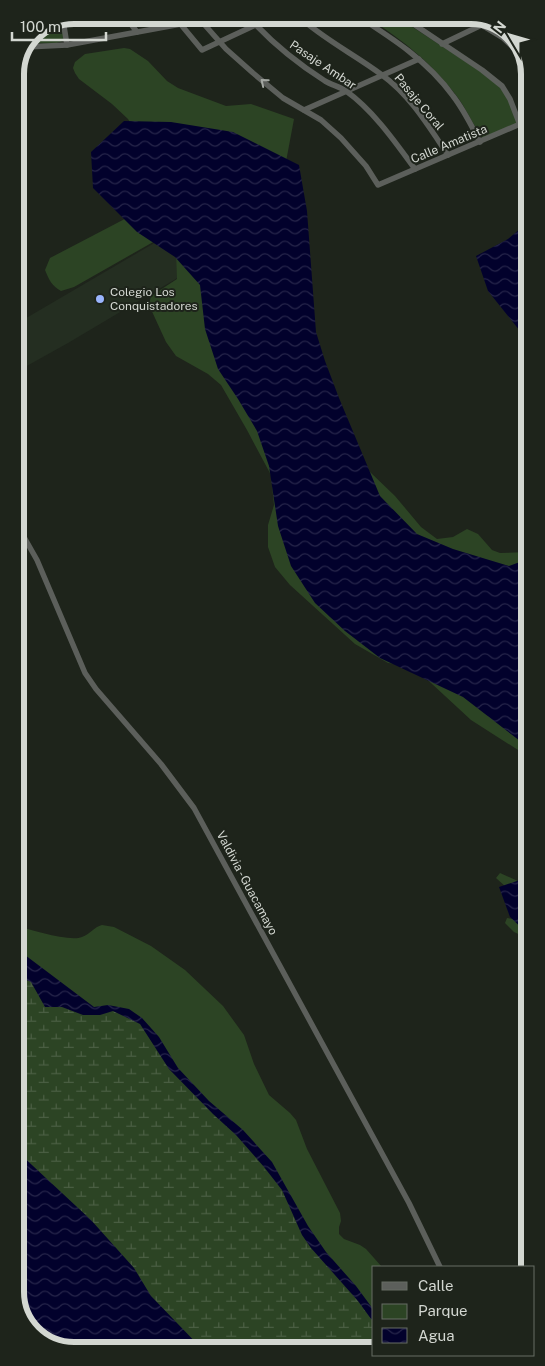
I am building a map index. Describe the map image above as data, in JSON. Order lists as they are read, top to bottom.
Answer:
{
  "streets": {
    "street": [
      "Pasaje Ambar",
      "Pasaje Coral",
      "Calle Amatista",
      "Valdivia - Guacamayo"
    ]
  },
  "crossings": [
    ["Pasaje Ambar", "Calle Amatista"],
    ["Pasaje Coral", "Calle Amatista"]
  ],
  "places": ["Colegio Los Conquistadores"],
  "legend": ["Calle", "Parque", "Agua"],
  "scale_bar": "100 m",
  "north": "top left"
}
